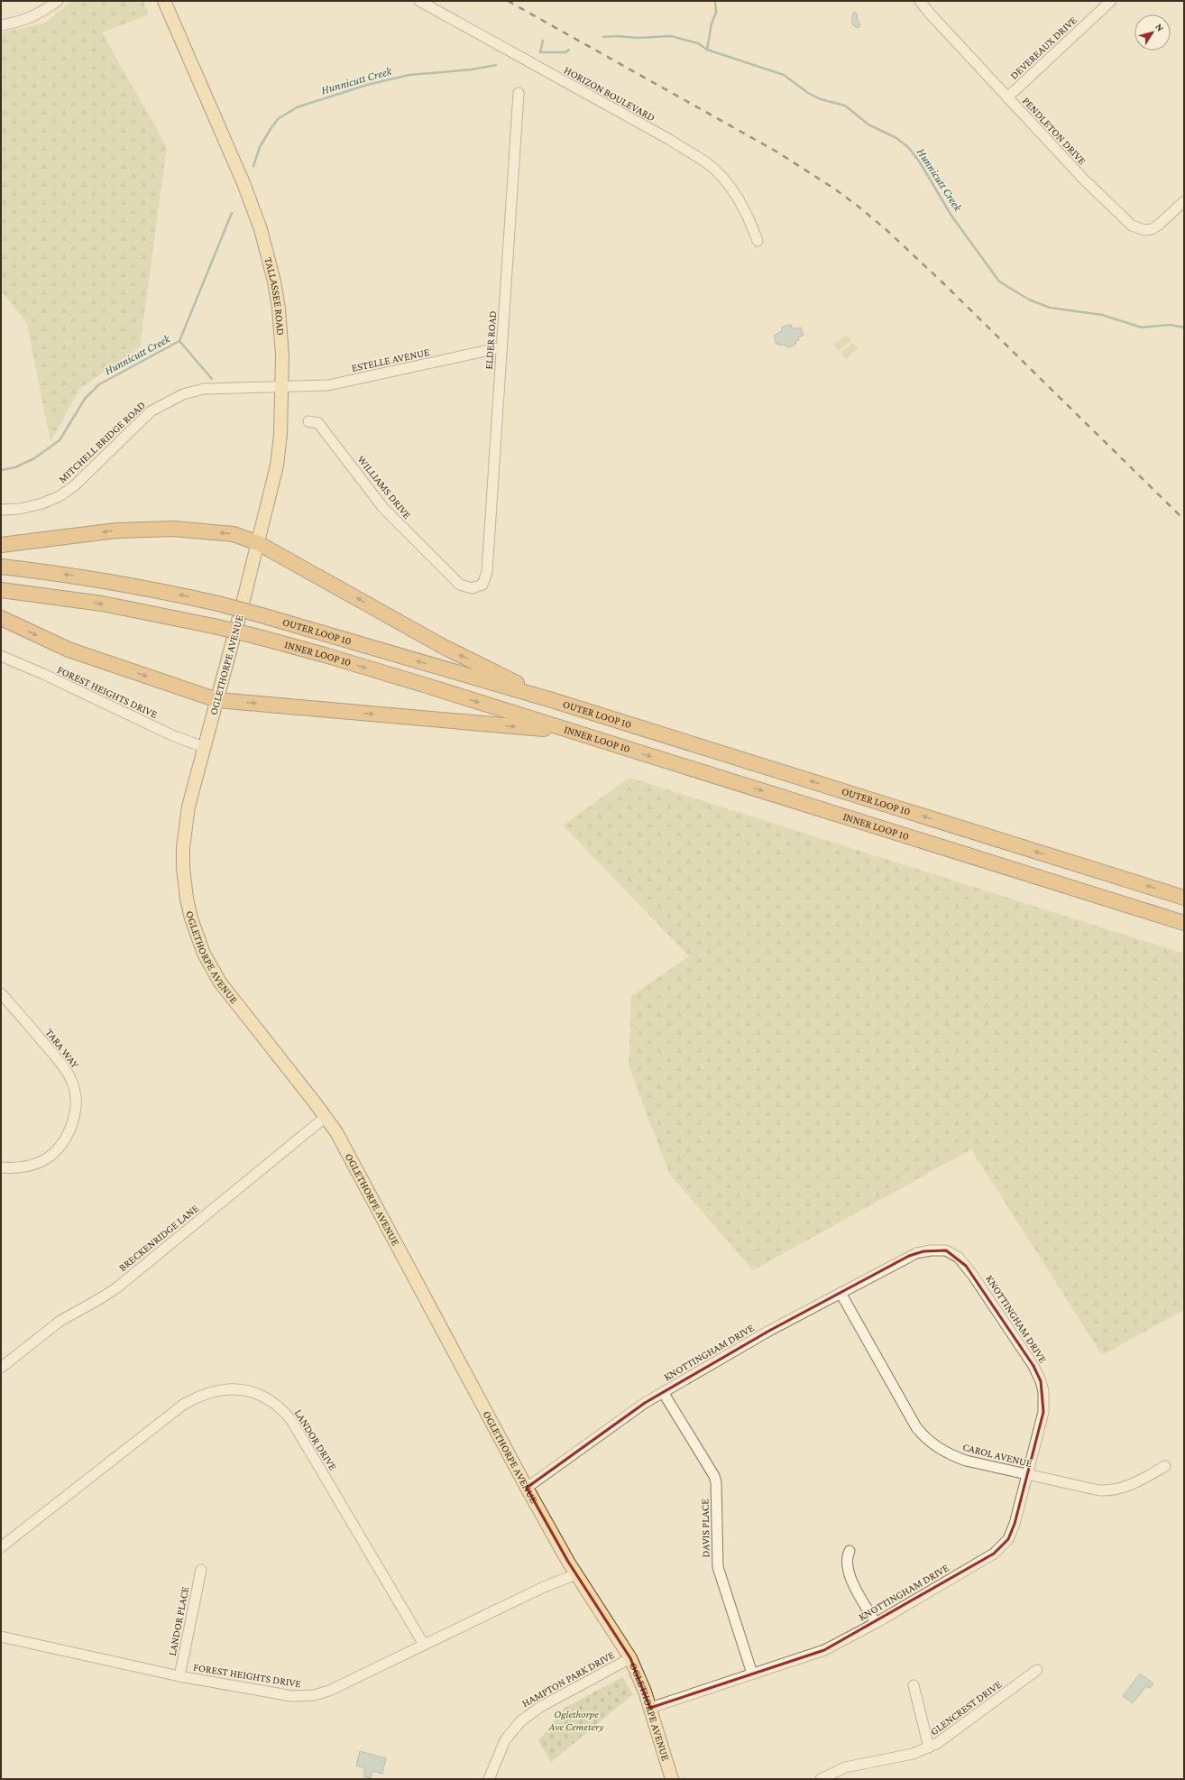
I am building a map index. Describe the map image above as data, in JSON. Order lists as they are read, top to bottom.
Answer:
{
  "streets": {
    "highway": ["OUTER LOOP 10", "INNER LOOP 10"],
    "main road": ["TALLASSEE ROAD", "OGLETHORPE AVENUE"],
    "street": [
      "DEVEREAUX DRIVE",
      "HORIZON BOULEVARD",
      "PENDLETON DRIVE",
      "ELDER ROAD",
      "ESTELLE AVENUE",
      "MITCHELL BRIDGE ROAD",
      "WILLIAMS DRIVE",
      "FOREST HEIGHTS DRIVE",
      "TARA WAY",
      "BRECKENRIDGE LANE",
      "KNOTTINGHAM DRIVE",
      "LANDOR DRIVE",
      "CAROL AVENUE",
      "DAVIS PLACE",
      "LANDOR PLACE",
      "HAMPTON PARK DRIVE",
      "GLENCREST DRIVE"
    ]
  },
  "crossings": [
    ["DEVEREAUX DRIVE", "PENDLETON DRIVE"],
    ["TALLASSEE ROAD", "ESTELLE AVENUE"],
    ["TALLASSEE ROAD", "MITCHELL BRIDGE ROAD"],
    ["TALLASSEE ROAD", "OGLETHORPE AVENUE"],
    ["ELDER ROAD", "ESTELLE AVENUE"],
    ["ELDER ROAD", "WILLIAMS DRIVE"],
    ["ESTELLE AVENUE", "MITCHELL BRIDGE ROAD"],
    ["OGLETHORPE AVENUE", "FOREST HEIGHTS DRIVE"],
    ["OGLETHORPE AVENUE", "BRECKENRIDGE LANE"],
    ["OGLETHORPE AVENUE", "KNOTTINGHAM DRIVE"],
    ["OGLETHORPE AVENUE", "HAMPTON PARK DRIVE"],
    ["FOREST HEIGHTS DRIVE", "LANDOR DRIVE"],
    ["FOREST HEIGHTS DRIVE", "LANDOR PLACE"],
    ["KNOTTINGHAM DRIVE", "CAROL AVENUE"],
    ["KNOTTINGHAM DRIVE", "DAVIS PLACE"]
  ],
  "water": ["Hunnicutt Creek"],
  "parks": ["Oglethorpe Ave Cemetery"],
  "north": "top right"
}
